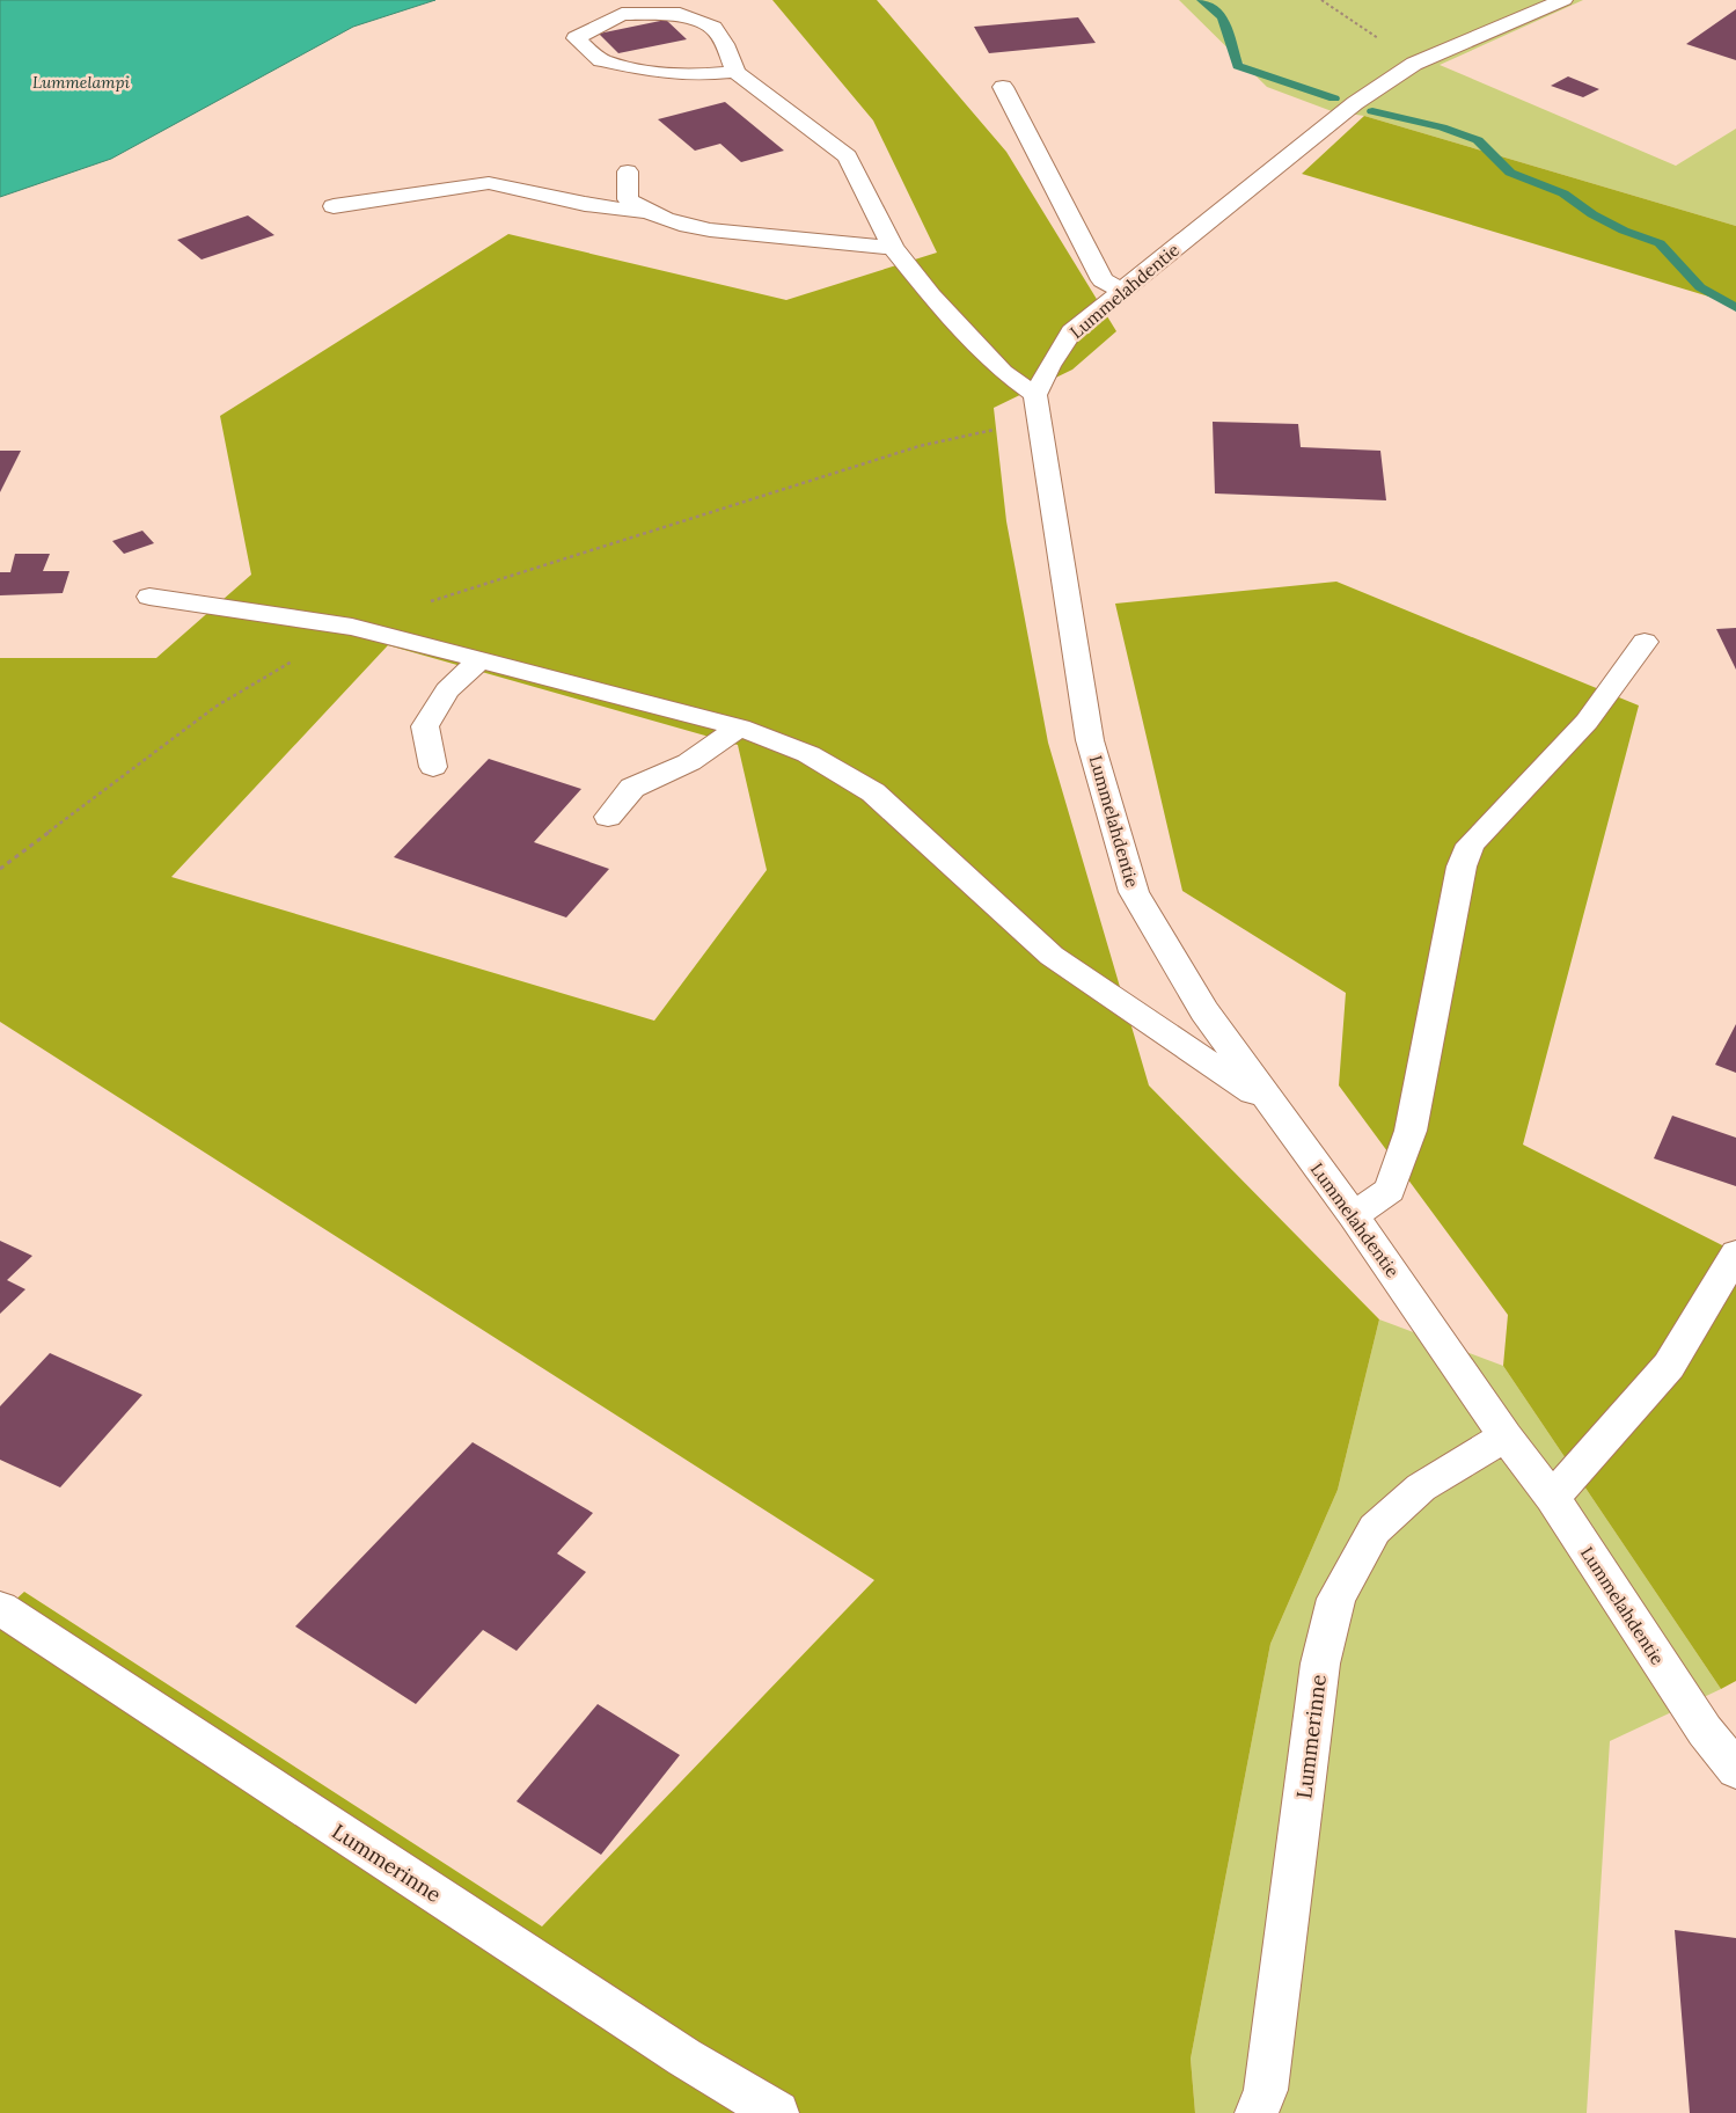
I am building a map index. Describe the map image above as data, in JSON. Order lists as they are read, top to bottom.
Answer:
{
  "streets": {
    "street": ["Lummelahdentie", "Lummerinne"]
  },
  "crossings": [
    ["Lummelahdentie", "Lummerinne"]
  ],
  "water": ["Lummelampi"]
}
